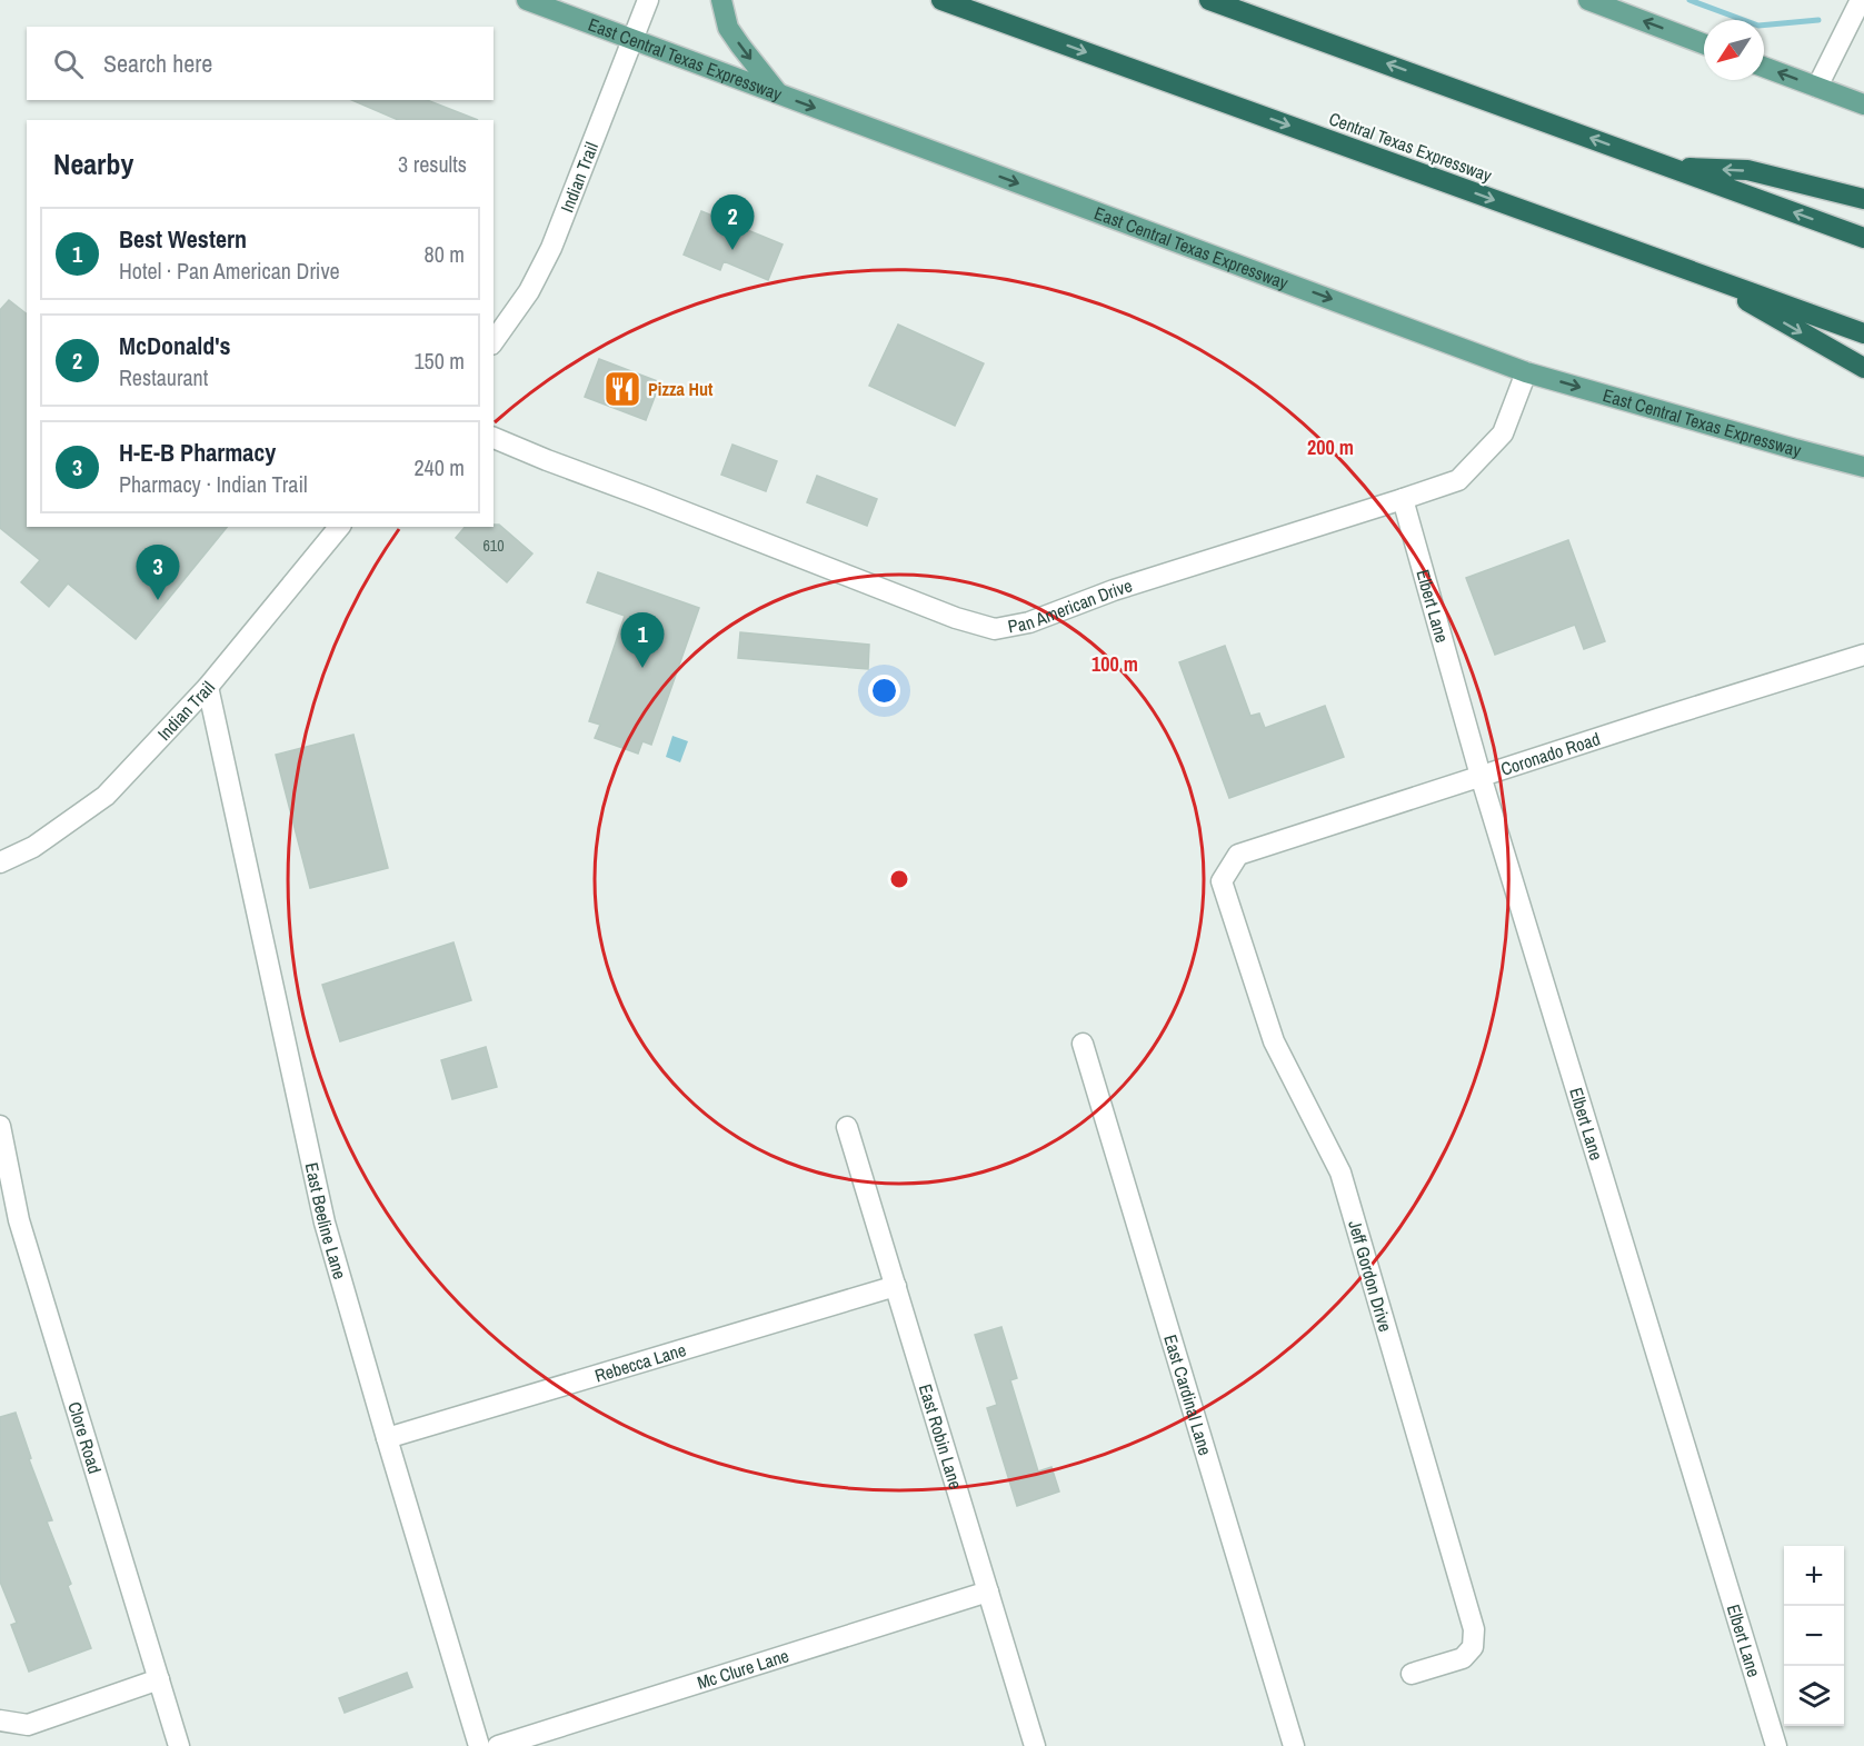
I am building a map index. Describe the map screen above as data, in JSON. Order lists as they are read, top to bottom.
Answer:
{
  "streets": {
    "highway": ["Central Texas Expressway"],
    "main road": ["East Central Texas Expressway"],
    "street": [
      "Indian Trail",
      "Pan American Drive",
      "Elbert Lane",
      "Coronado Road",
      "East Beeline Lane",
      "Jeff Gordon Drive",
      "Rebecca Lane",
      "East Cardinal Lane",
      "East Robin Lane",
      "Clore Road",
      "Mc Clure Lane"
    ]
  },
  "crossings": [
    ["East Central Texas Expressway", "Indian Trail"],
    ["East Central Texas Expressway", "Pan American Drive"],
    ["Indian Trail", "East Beeline Lane"],
    ["Pan American Drive", "Elbert Lane"],
    ["Elbert Lane", "Coronado Road"],
    ["Coronado Road", "Jeff Gordon Drive"],
    ["East Beeline Lane", "Rebecca Lane"],
    ["Rebecca Lane", "East Robin Lane"],
    ["East Robin Lane", "Mc Clure Lane"]
  ],
  "one_way": ["East Central Texas Expressway"],
  "places": {
    "restaurant": ["Pizza Hut"]
  },
  "house_numbers": ["610"],
  "north": "bottom left",
  "page": {
    "search": "Search here",
    "heading": ["Nearby", "3 results"],
    "pins": ["2", "3", "1"],
    "list": [
      {
        "mark": "1",
        "name": "Best Western",
        "note": "Hotel · Pan American Drive",
        "value": "80 m"
      },
      {
        "mark": "2",
        "name": "McDonald's",
        "note": "Restaurant",
        "value": "150 m"
      },
      {
        "mark": "3",
        "name": "H-E-B Pharmacy",
        "note": "Pharmacy · Indian Trail",
        "value": "240 m"
      }
    ],
    "map_buttons": ["+", "−"]
  },
  "rings": ["200 m", "100 m"]
}
